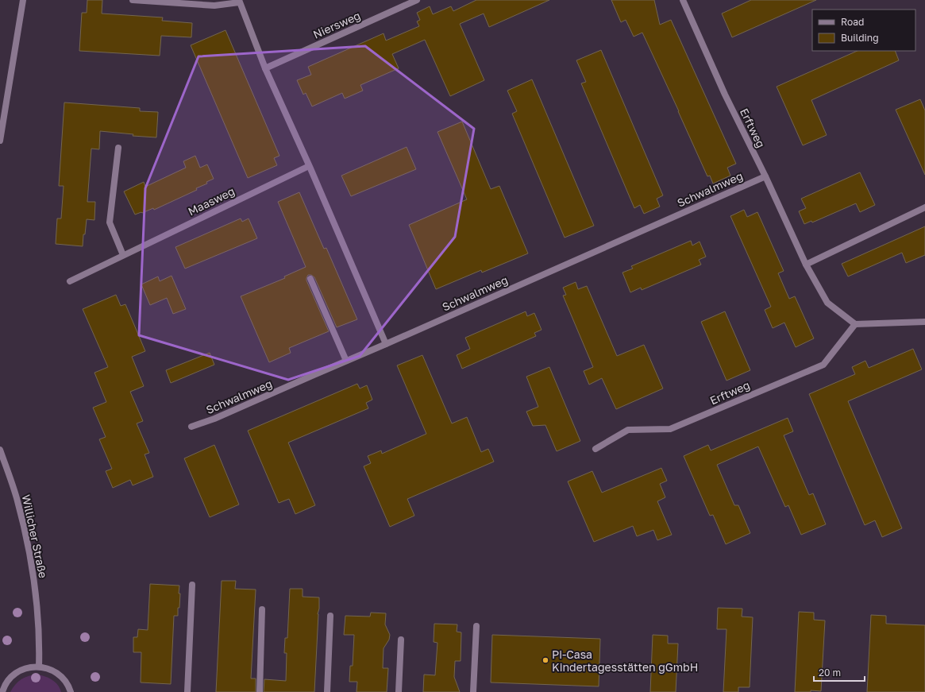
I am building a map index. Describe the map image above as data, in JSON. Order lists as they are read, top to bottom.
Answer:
{
  "streets": {
    "street": [
      "Niersweg",
      "Erftweg",
      "Schwalmweg",
      "Maasweg",
      "Willicher Straße"
    ]
  },
  "crossings": [
    ["Erftweg", "Schwalmweg"]
  ],
  "places": ["Pi-Casa Kindertagesstätten gGmbH"],
  "legend": ["Road", "Building"],
  "scale_bar": "20 m"
}
